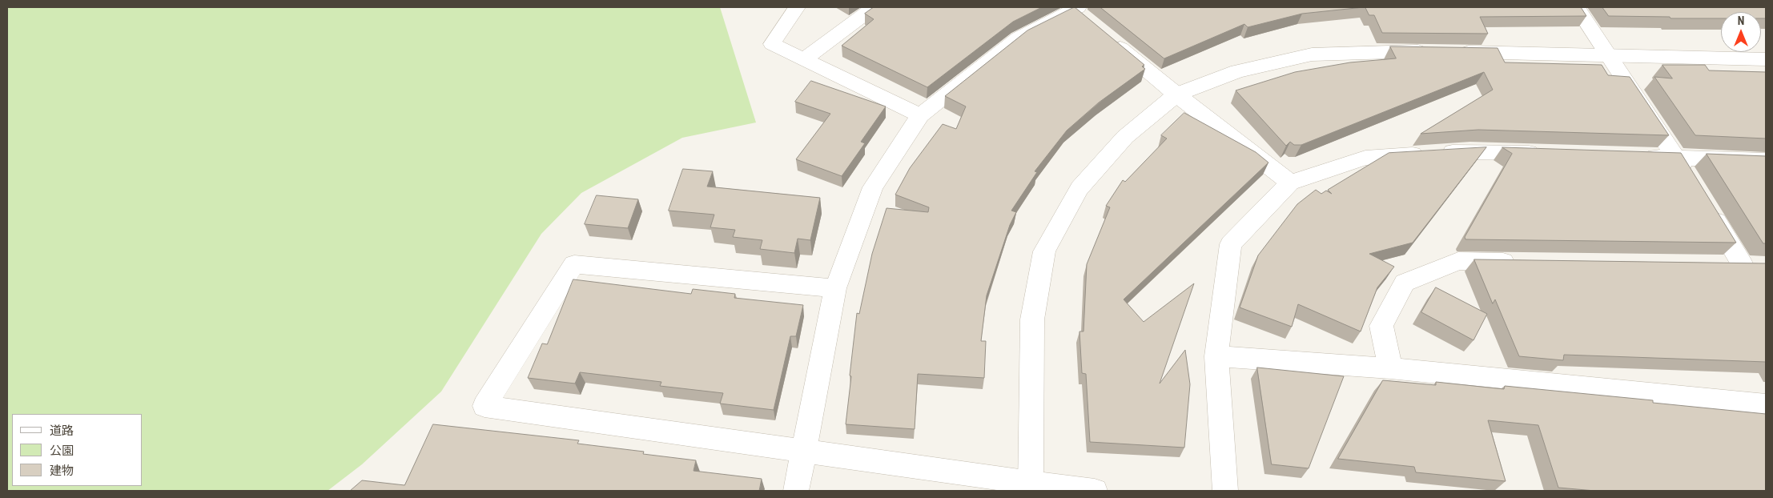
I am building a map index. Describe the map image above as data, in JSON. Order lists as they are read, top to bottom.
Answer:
{
  "legend": ["道路", "公園", "建物"],
  "north": "top"
}
